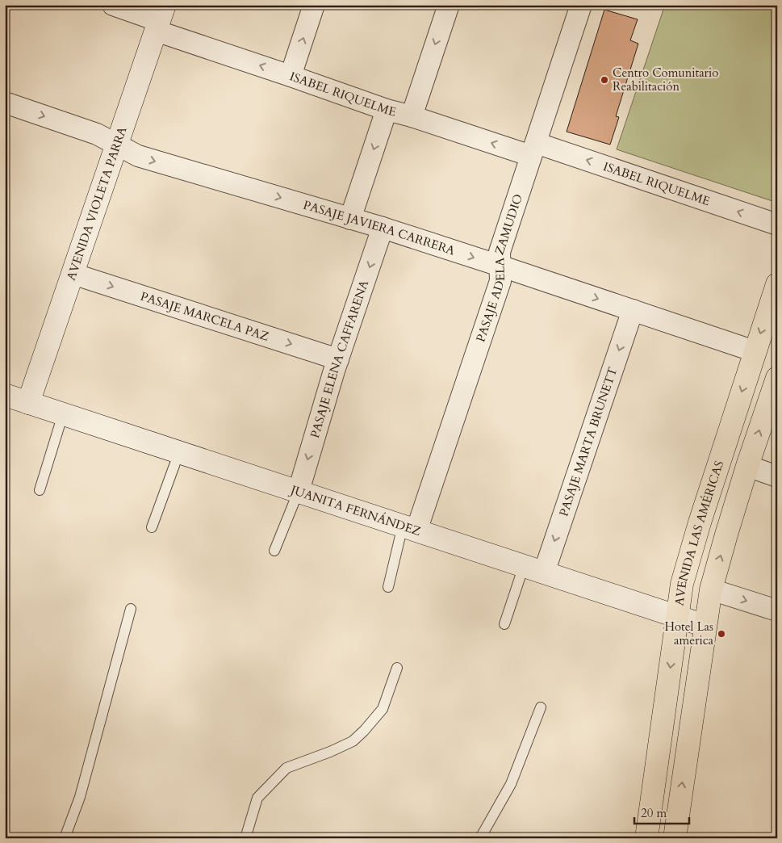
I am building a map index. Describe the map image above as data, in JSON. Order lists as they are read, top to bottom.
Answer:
{
  "streets": {
    "main road": ["AVENIDA LAS AMÉRICAS"],
    "street": [
      "ISABEL RIQUELME",
      "AVENIDA VIOLETA PARRA",
      "PASAJE JAVIERA CARRERA",
      "PASAJE ADELA ZAMUDIO",
      "PASAJE MARCELA PAZ",
      "PASAJE ELENA CAFFARENA",
      "PASAJE MARTA BRUNETT",
      "JUANITA FERNÁNDEZ"
    ]
  },
  "crossings": [
    ["ISABEL RIQUELME", "AVENIDA VIOLETA PARRA"],
    ["ISABEL RIQUELME", "PASAJE ADELA ZAMUDIO"],
    ["AVENIDA VIOLETA PARRA", "PASAJE JAVIERA CARRERA"],
    ["AVENIDA VIOLETA PARRA", "PASAJE MARCELA PAZ"],
    ["AVENIDA VIOLETA PARRA", "JUANITA FERNÁNDEZ"],
    ["PASAJE JAVIERA CARRERA", "PASAJE ADELA ZAMUDIO"],
    ["PASAJE JAVIERA CARRERA", "PASAJE ELENA CAFFARENA"],
    ["PASAJE JAVIERA CARRERA", "PASAJE MARTA BRUNETT"],
    ["PASAJE JAVIERA CARRERA", "AVENIDA LAS AMÉRICAS"],
    ["PASAJE ADELA ZAMUDIO", "JUANITA FERNÁNDEZ"],
    ["PASAJE MARCELA PAZ", "PASAJE ELENA CAFFARENA"],
    ["PASAJE ELENA CAFFARENA", "JUANITA FERNÁNDEZ"],
    ["PASAJE MARTA BRUNETT", "JUANITA FERNÁNDEZ"],
    ["JUANITA FERNÁNDEZ", "AVENIDA LAS AMÉRICAS"]
  ],
  "one_way": [
    "ISABEL RIQUELME",
    "PASAJE JAVIERA CARRERA",
    "PASAJE MARCELA PAZ",
    "PASAJE ELENA CAFFARENA",
    "PASAJE MARTA BRUNETT"
  ],
  "places": ["Centro Comunitario Reabilitación", "Hotel Las america"],
  "scale_bar": "20 m"
}
